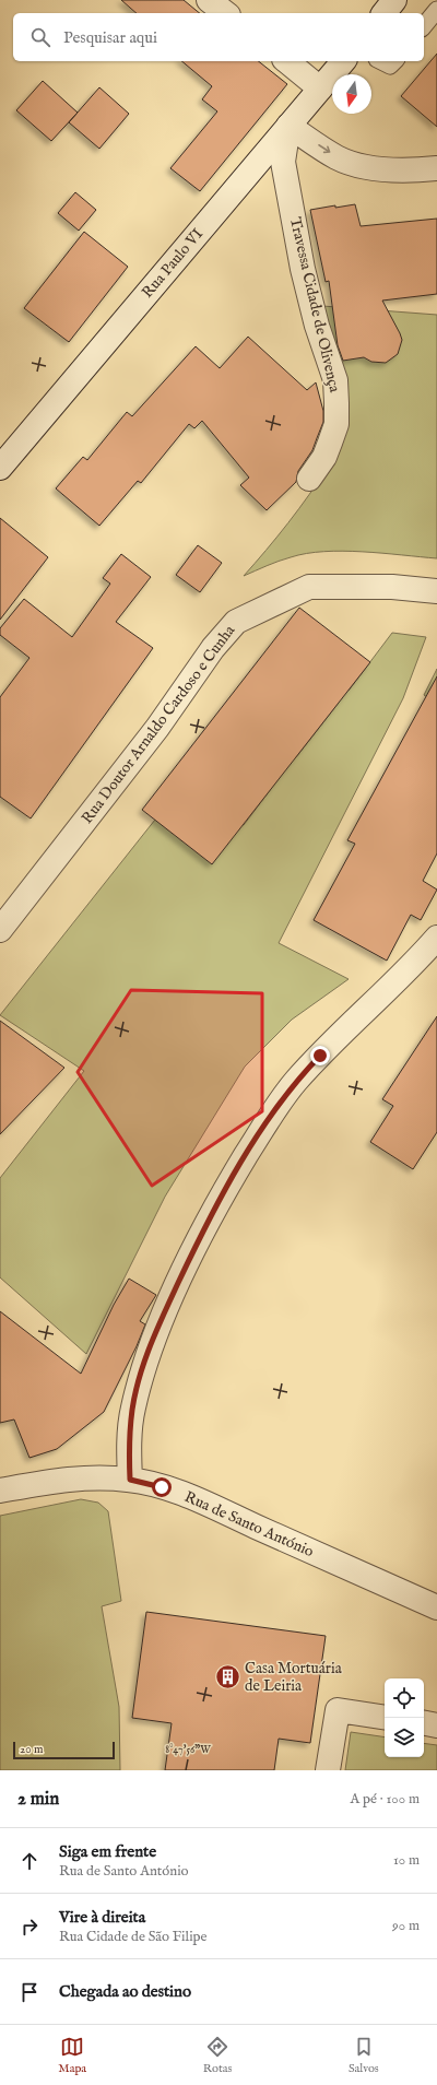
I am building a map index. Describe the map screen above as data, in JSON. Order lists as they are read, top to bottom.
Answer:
{
  "streets": {
    "street": [
      "Rua Paulo VI",
      "Travessa Cidade de Olivença",
      "Rua Doutor Arnaldo Cardoso e Cunha",
      "Rua de Santo António"
    ]
  },
  "crossings": [
    ["Rua Paulo VI", "Travessa Cidade de Olivença"]
  ],
  "places": {
    "building": ["Casa Mortuária de Leiria"]
  },
  "scale_bar": "20 m",
  "north": "bottom",
  "page": {
    "search": "Pesquisar aqui",
    "scale": "20 m",
    "heading": ["2 min", "A pé · 100 m"],
    "list": [
      ["Siga em frente", "Rua de Santo António", "10 m"],
      ["Vire à direita", "Rua Cidade de São Filipe", "90 m"],
      "Chegada ao destino"
    ],
    "nav": ["Mapa", "Rotas", "Salvos"]
  },
  "coordinates": ["8°47'56\"W"]
}
